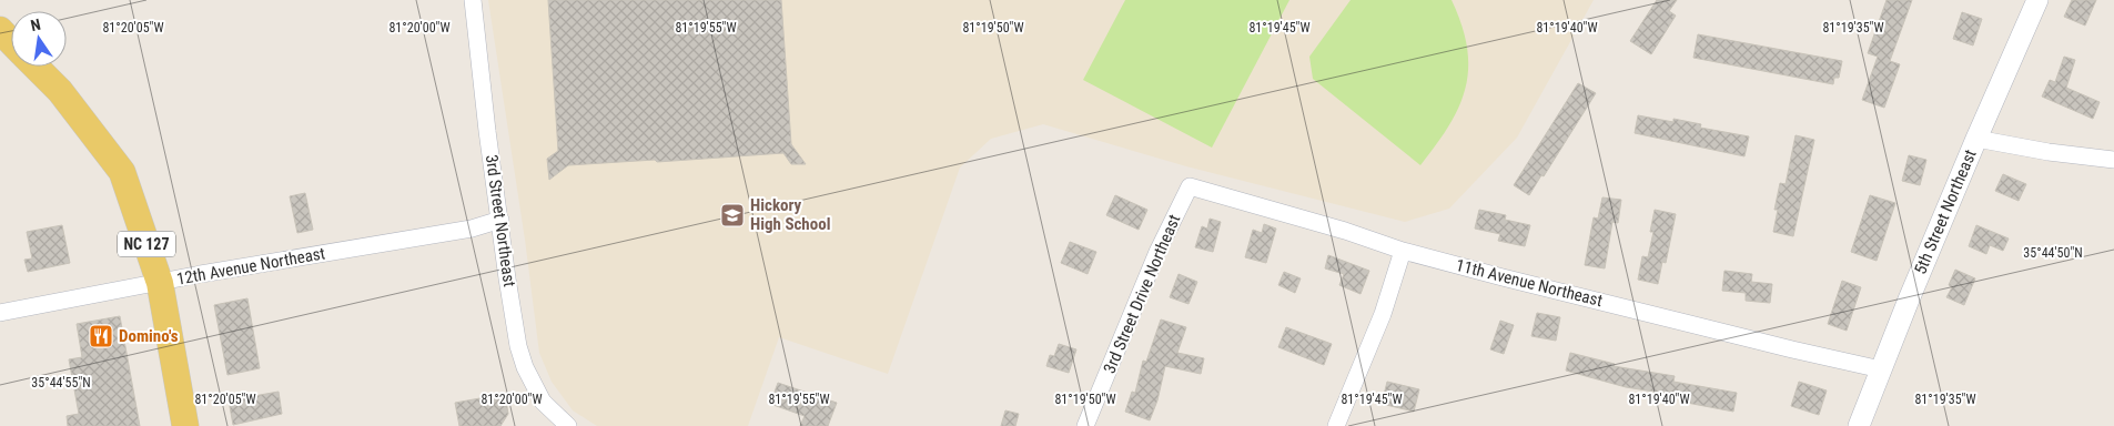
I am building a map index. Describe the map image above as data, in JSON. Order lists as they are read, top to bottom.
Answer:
{
  "streets": {
    "main road": ["NC 127"],
    "street": [
      "5th Street Northeast",
      "3rd Street Northeast",
      "12th Avenue Northeast",
      "11th Avenue Northeast",
      "3rd Street Drive Northeast"
    ]
  },
  "crossings": [
    ["5th Street Northeast", "11th Avenue Northeast"],
    ["3rd Street Northeast", "12th Avenue Northeast"],
    ["NC 127", "12th Avenue Northeast"],
    ["11th Avenue Northeast", "3rd Street Drive Northeast"]
  ],
  "places": {
    "school or university": ["Hickory High School"],
    "restaurant": ["Domino's"]
  },
  "north": "top",
  "coordinates": [
    "81°20'05\"W",
    "81°20'00\"W",
    "81°19'55\"W",
    "81°19'50\"W",
    "81°19'45\"W",
    "81°19'40\"W",
    "81°19'35\"W",
    "35°44'50\"N",
    "35°44'55\"N"
  ]
}
